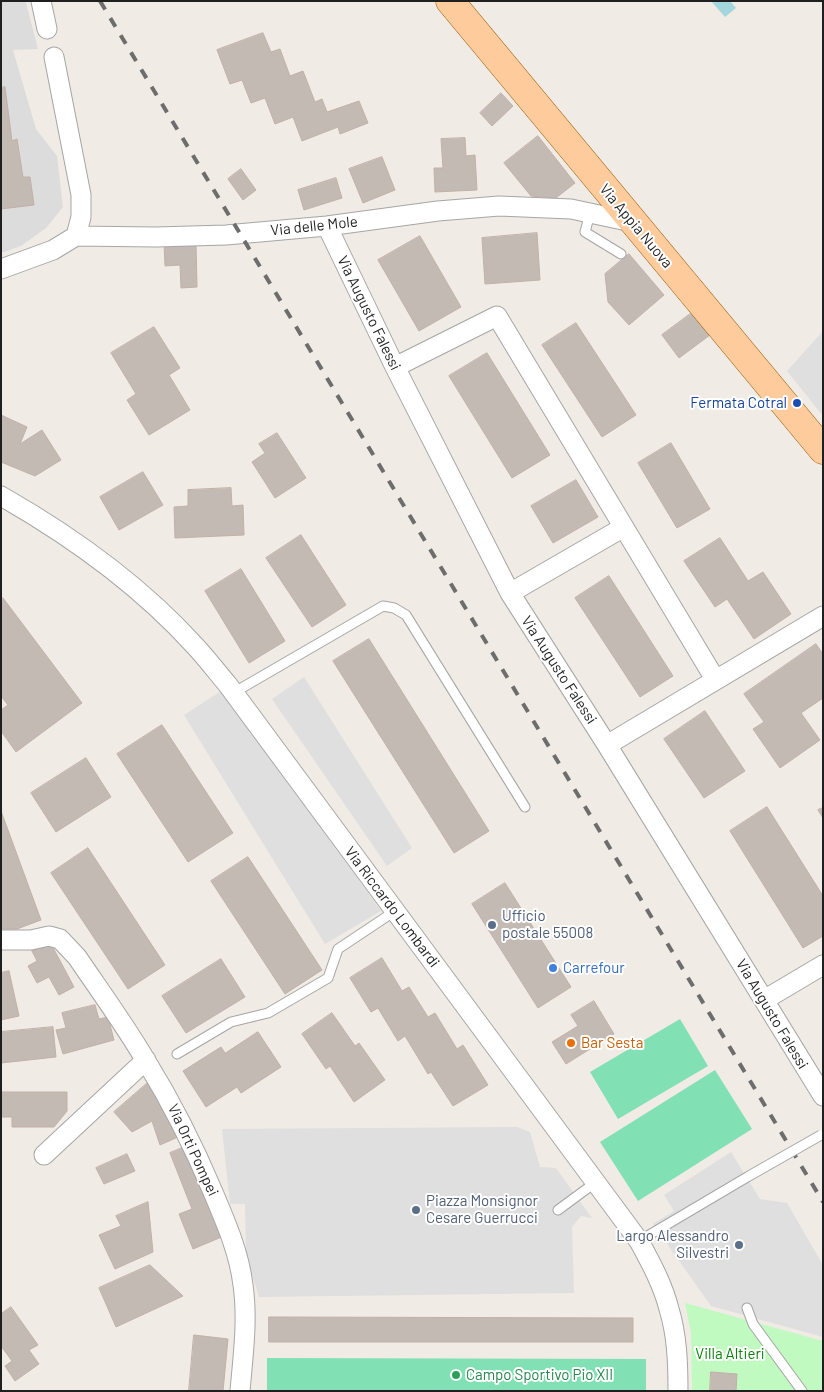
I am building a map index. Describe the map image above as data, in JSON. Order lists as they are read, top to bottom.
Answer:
{
  "streets": {
    "main road": ["Via Appia Nuova"],
    "street": [
      "Via delle Mole",
      "Via Augusto Falessi",
      "Via Riccardo Lombardi",
      "Via Orti Pompei"
    ]
  },
  "crossings": [
    ["Via delle Mole", "Via Appia Nuova"],
    ["Via delle Mole", "Via Augusto Falessi"]
  ],
  "parks": ["Villa Altieri"],
  "places": [
    "Fermata Cotral",
    "Ufficio postale 55008",
    "Carrefour",
    "Bar Sesta",
    "Piazza Monsignor Cesare Guerrucci",
    "Largo Alessandro Silvestri",
    "Campo Sportivo Pio XII"
  ]
}
